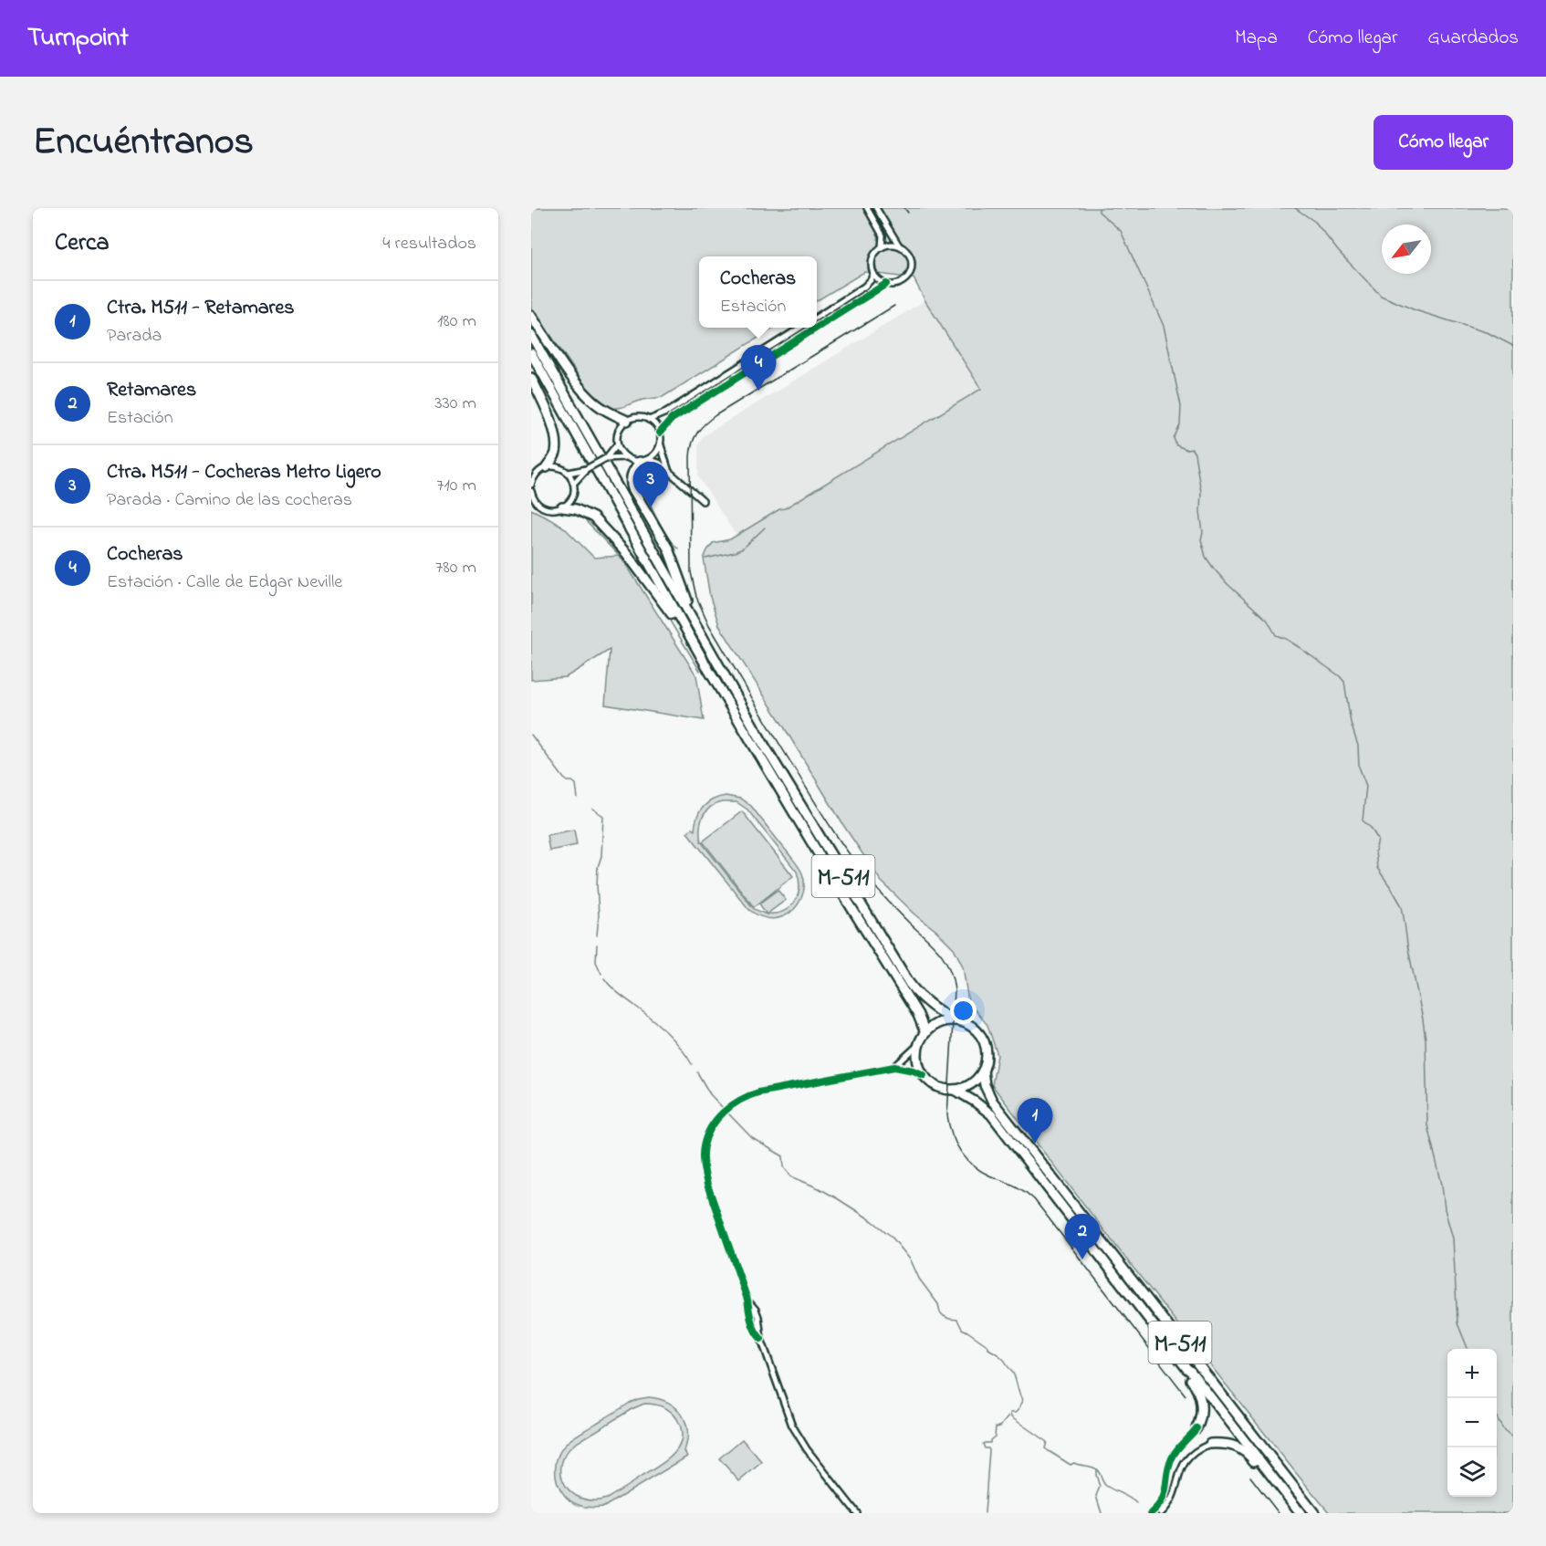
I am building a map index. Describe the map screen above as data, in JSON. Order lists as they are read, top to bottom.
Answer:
{
  "streets": {
    "highway": ["M-511"]
  },
  "north": "bottom left",
  "page": {
    "header": "Turnpoint",
    "nav": ["Mapa", "Cómo llegar", "Guardados"],
    "title": "Encuéntranos",
    "buttons": "Cómo llegar",
    "heading": ["Cerca", "4 resultados"],
    "popup": ["Cocheras", "Estación"],
    "list": [
      {
        "mark": "1",
        "name": "Ctra. M511 - Retamares",
        "note": "Parada",
        "value": "180 m"
      },
      {
        "mark": "2",
        "name": "Retamares",
        "note": "Estación",
        "value": "330 m"
      },
      {
        "mark": "3",
        "name": "Ctra. M511 - Cocheras Metro Ligero",
        "note": "Parada · Camino de las cocheras",
        "value": "710 m"
      },
      {
        "mark": "4",
        "name": "Cocheras",
        "note": "Estación · Calle de Edgar Neville",
        "value": "780 m"
      }
    ],
    "pins": [
      "4",
      "3",
      "1",
      "2"
    ],
    "map_buttons": ["+", "−"]
  }
}
